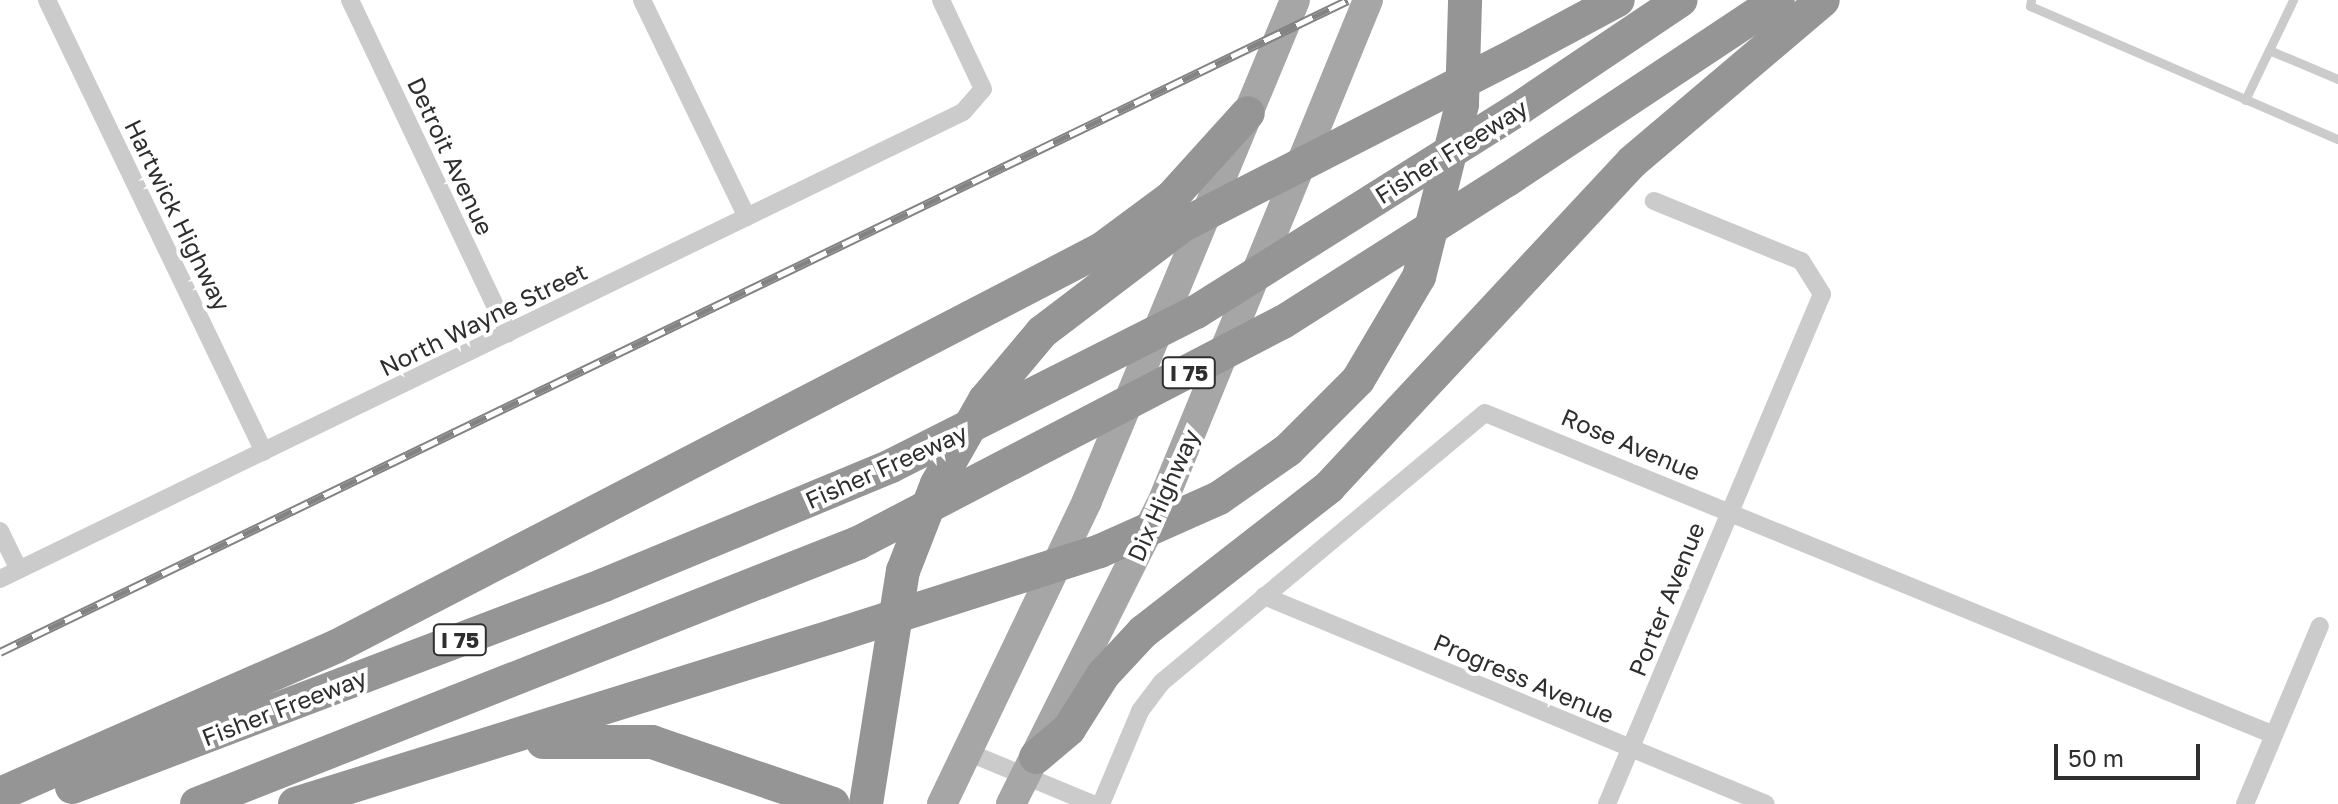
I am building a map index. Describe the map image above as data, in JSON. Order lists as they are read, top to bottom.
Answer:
{
  "streets": {
    "highway": ["Fisher Freeway", "I 75"],
    "main road": ["Dix Highway"],
    "street": [
      "Detroit Avenue",
      "Hartwick Highway",
      "North Wayne Street",
      "Rose Avenue",
      "Porter Avenue",
      "Progress Avenue"
    ]
  },
  "crossings": [
    ["Detroit Avenue", "North Wayne Street"],
    ["Hartwick Highway", "North Wayne Street"],
    ["Rose Avenue", "Porter Avenue"],
    ["Rose Avenue", "Progress Avenue"],
    ["Porter Avenue", "Progress Avenue"]
  ],
  "scale_bar": "50 m"
}
